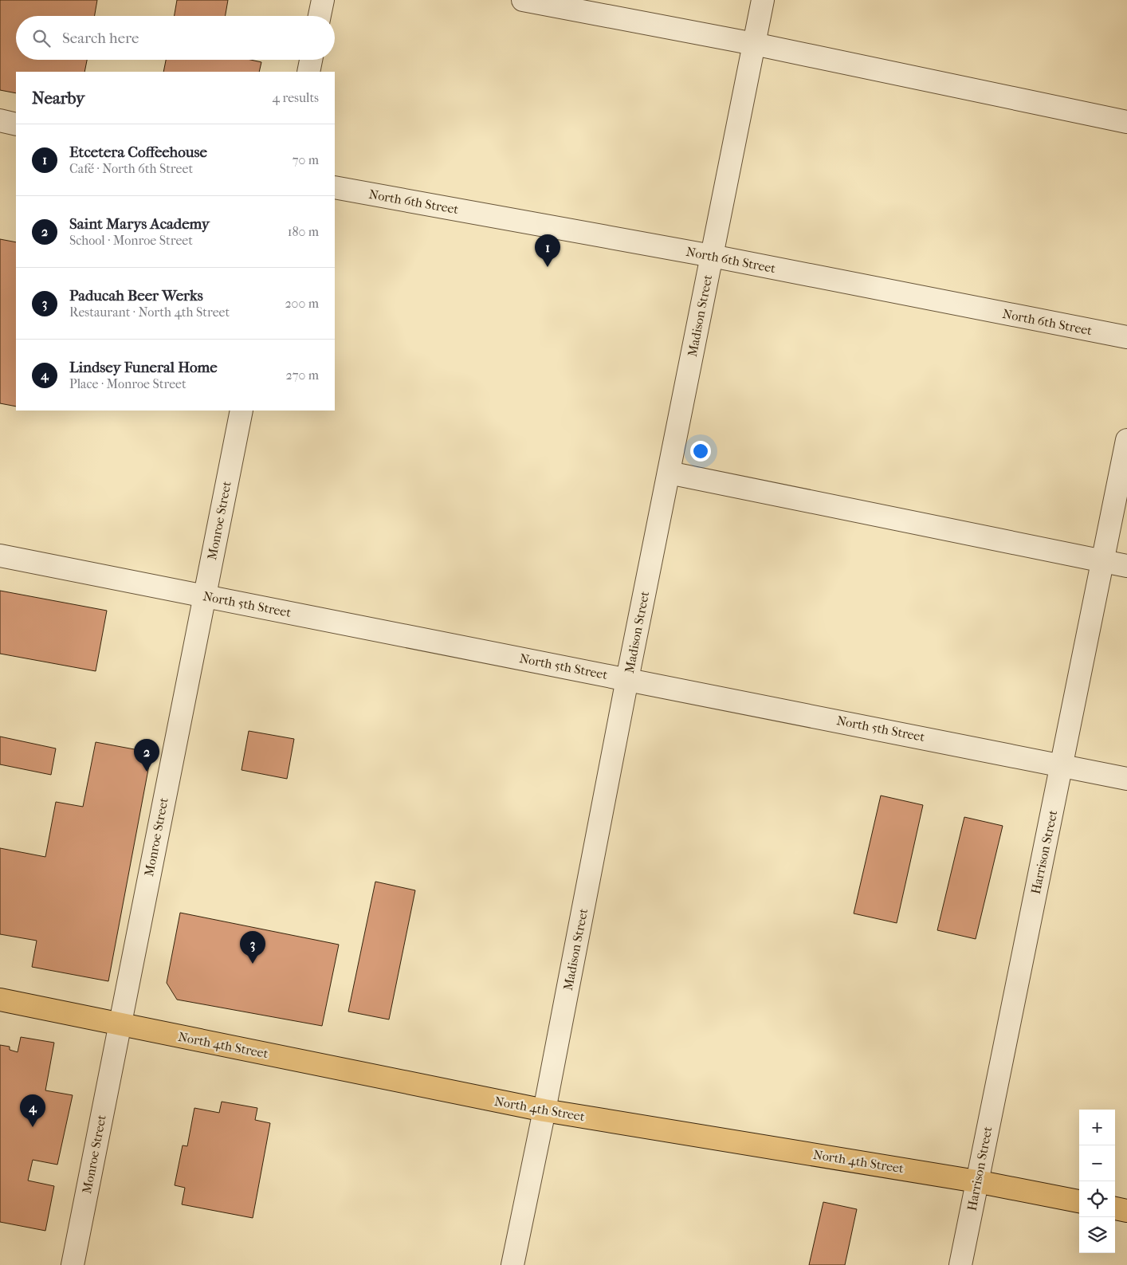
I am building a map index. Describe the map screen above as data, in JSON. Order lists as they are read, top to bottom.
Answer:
{
  "streets": {
    "main road": ["North 4th Street"],
    "street": [
      "North 6th Street",
      "Madison Street",
      "Monroe Street",
      "North 5th Street",
      "Harrison Street"
    ]
  },
  "crossings": [
    ["North 6th Street", "Madison Street"],
    ["Madison Street", "North 5th Street"],
    ["Madison Street", "North 4th Street"],
    ["Monroe Street", "North 5th Street"],
    ["Monroe Street", "North 4th Street"],
    ["North 5th Street", "Harrison Street"],
    ["Harrison Street", "North 4th Street"]
  ],
  "page": {
    "search": "Search here",
    "heading": ["Nearby", "4 results"],
    "list": [
      {
        "mark": "1",
        "name": "Etcetera Coffeehouse",
        "note": "Café · North 6th Street",
        "value": "70 m"
      },
      {
        "mark": "2",
        "name": "Saint Marys Academy",
        "note": "School · Monroe Street",
        "value": "180 m"
      },
      {
        "mark": "3",
        "name": "Paducah Beer Werks",
        "note": "Restaurant · North 4th Street",
        "value": "200 m"
      },
      {
        "mark": "4",
        "name": "Lindsey Funeral Home",
        "note": "Place · Monroe Street",
        "value": "270 m"
      }
    ],
    "pins": [
      "1",
      "2",
      "3",
      "4"
    ],
    "map_buttons": ["+", "−"]
  }
}
